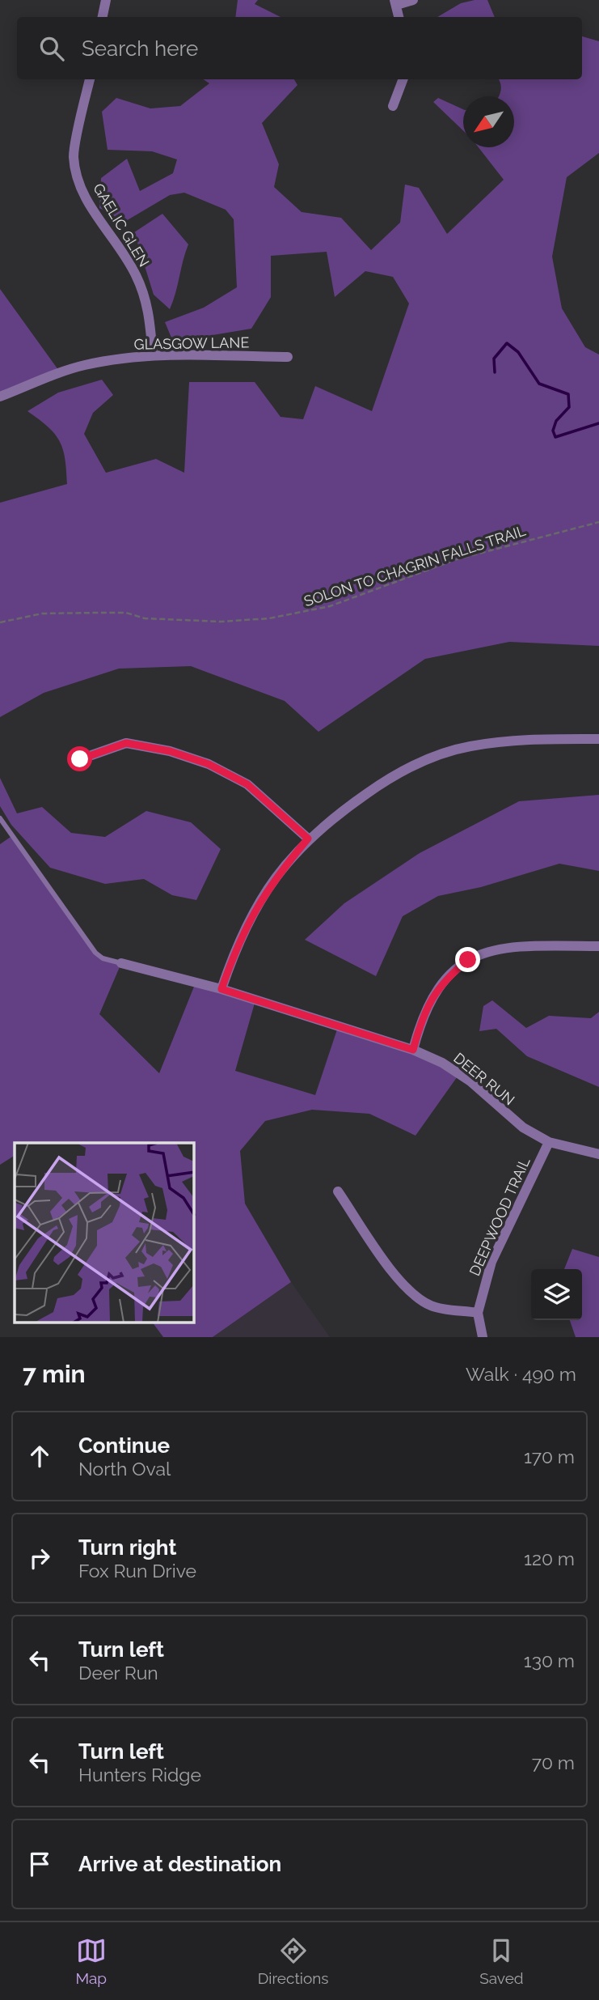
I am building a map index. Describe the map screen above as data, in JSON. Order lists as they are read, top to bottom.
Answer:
{
  "streets": {
    "street": [
      "GAELIC GLEN",
      "GLASGOW LANE",
      "DEER RUN",
      "DEEPWOOD TRAIL"
    ],
    "path": ["SOLON TO CHAGRIN FALLS TRAIL"]
  },
  "crossings": [
    ["GAELIC GLEN", "GLASGOW LANE"],
    ["DEER RUN", "DEEPWOOD TRAIL"]
  ],
  "north": "bottom left",
  "page": {
    "search": "Search here",
    "heading": ["7 min", "Walk · 490 m"],
    "list": [
      ["Continue", "North Oval", "170 m"],
      ["Turn right", "Fox Run Drive", "120 m"],
      ["Turn left", "Deer Run", "130 m"],
      ["Turn left", "Hunters Ridge", "70 m"],
      "Arrive at destination"
    ],
    "nav": ["Map", "Directions", "Saved"]
  }
}
